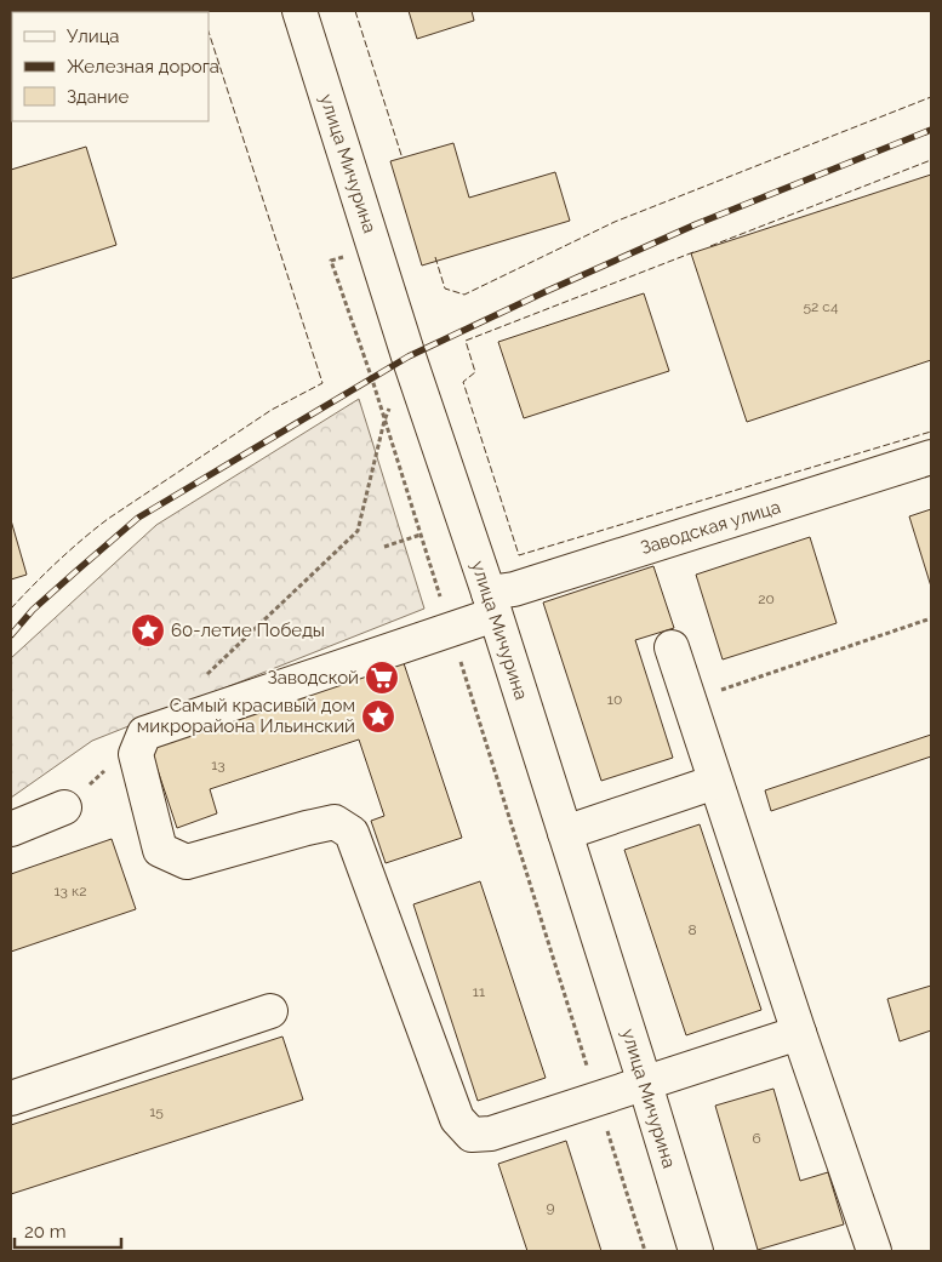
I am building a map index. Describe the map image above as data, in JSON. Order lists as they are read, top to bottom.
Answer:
{
  "streets": {
    "main road": ["улица Мичурина", "Заводская улица"]
  },
  "crossings": [
    ["улица Мичурина", "Заводская улица"]
  ],
  "places": {
    "place": ["60-летие Победы", "Самый красивый дом микрорайона Ильинский"],
    "supermarket": ["Заводской"]
  },
  "house_numbers": [
    "52 с4",
    "20",
    "10",
    "13",
    "13 к2",
    "8",
    "11",
    "15",
    "6",
    "9"
  ],
  "legend": ["Улица", "Железная дорога", "Здание"],
  "scale_bar": "20 m"
}
